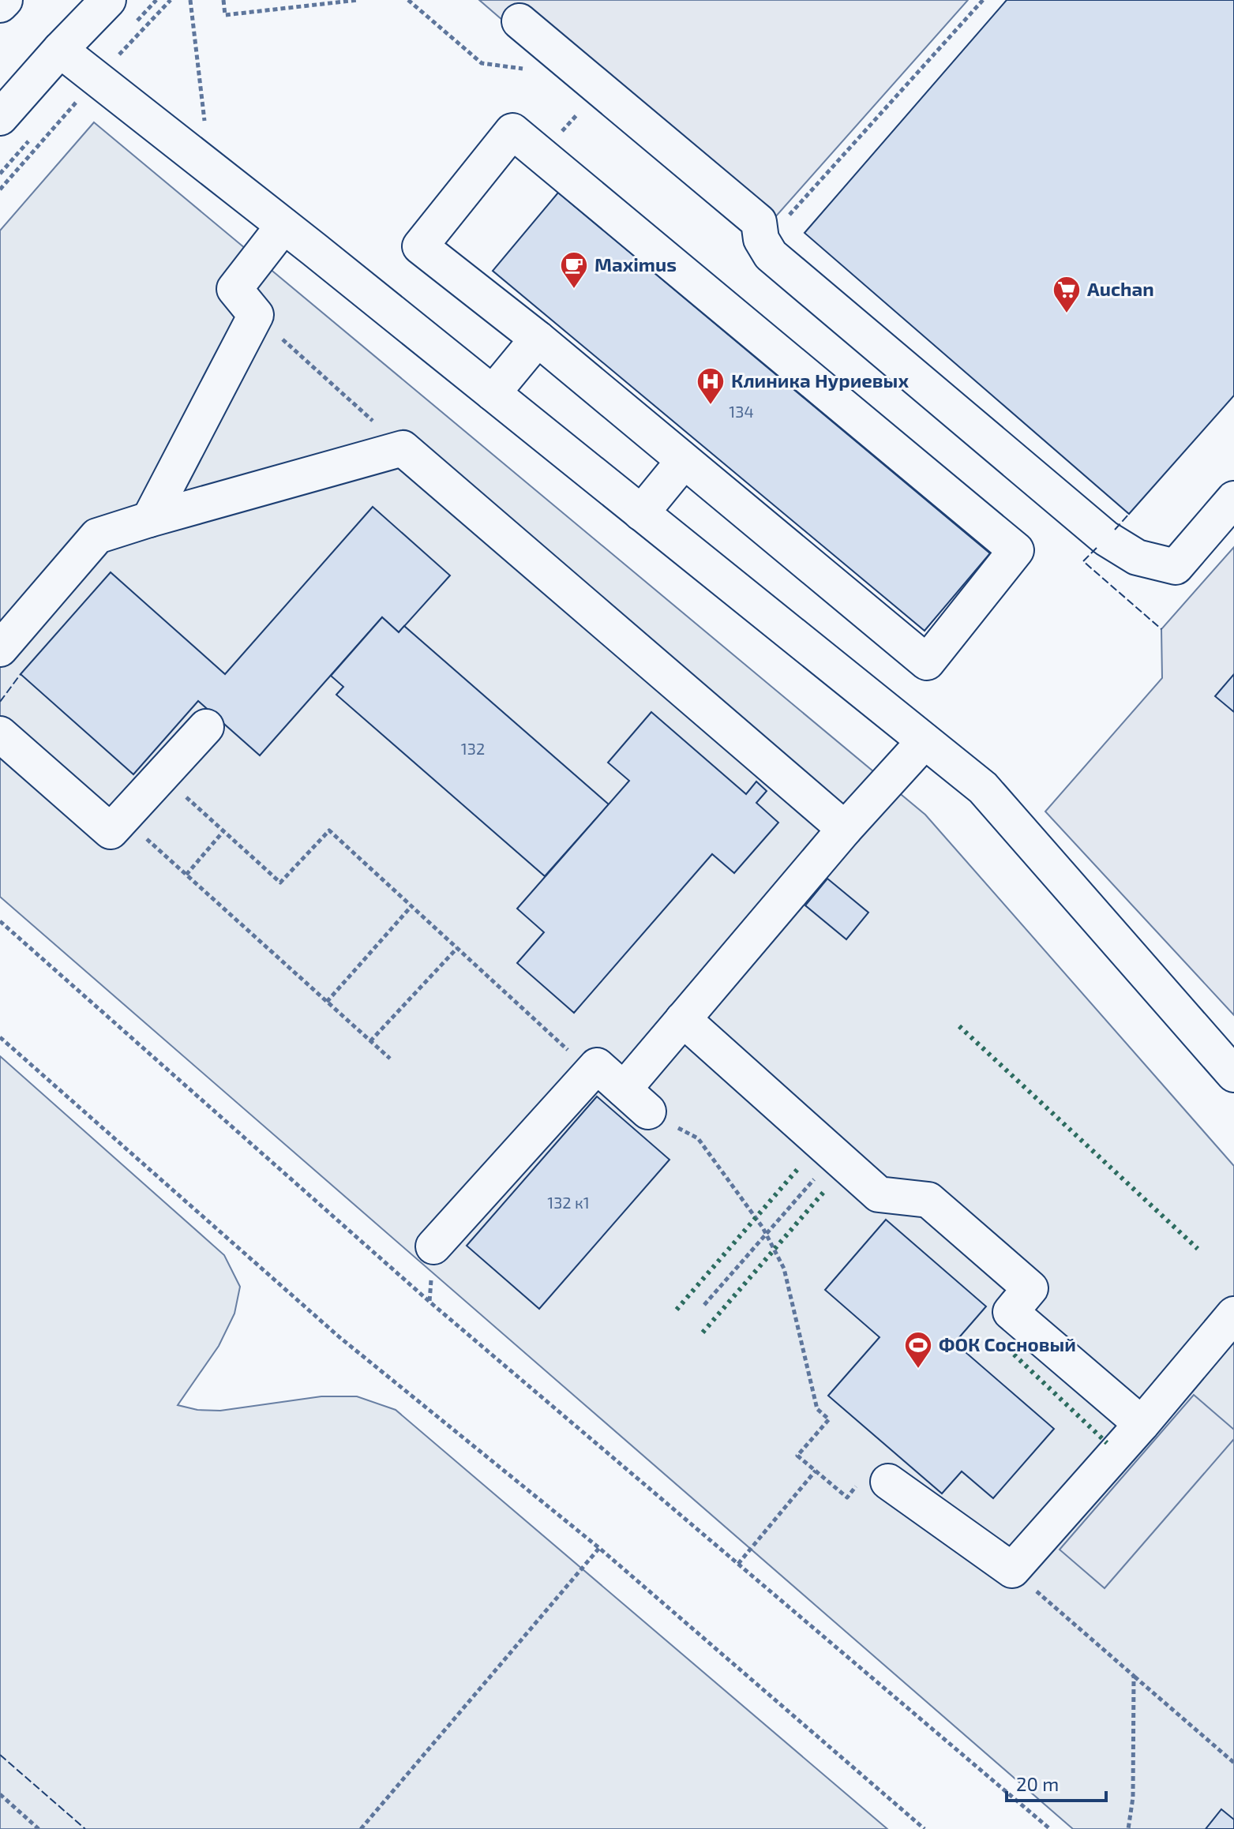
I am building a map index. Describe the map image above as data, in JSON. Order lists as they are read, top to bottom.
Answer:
{
  "places": {
    "cafe": ["Maximus"],
    "supermarket": ["Auchan"],
    "hospital": ["Клиника Нуриевых"],
    "sports": ["ФОК Сосновый"]
  },
  "house_numbers": ["134", "132", "132 к1"],
  "scale_bar": "20 m"
}
